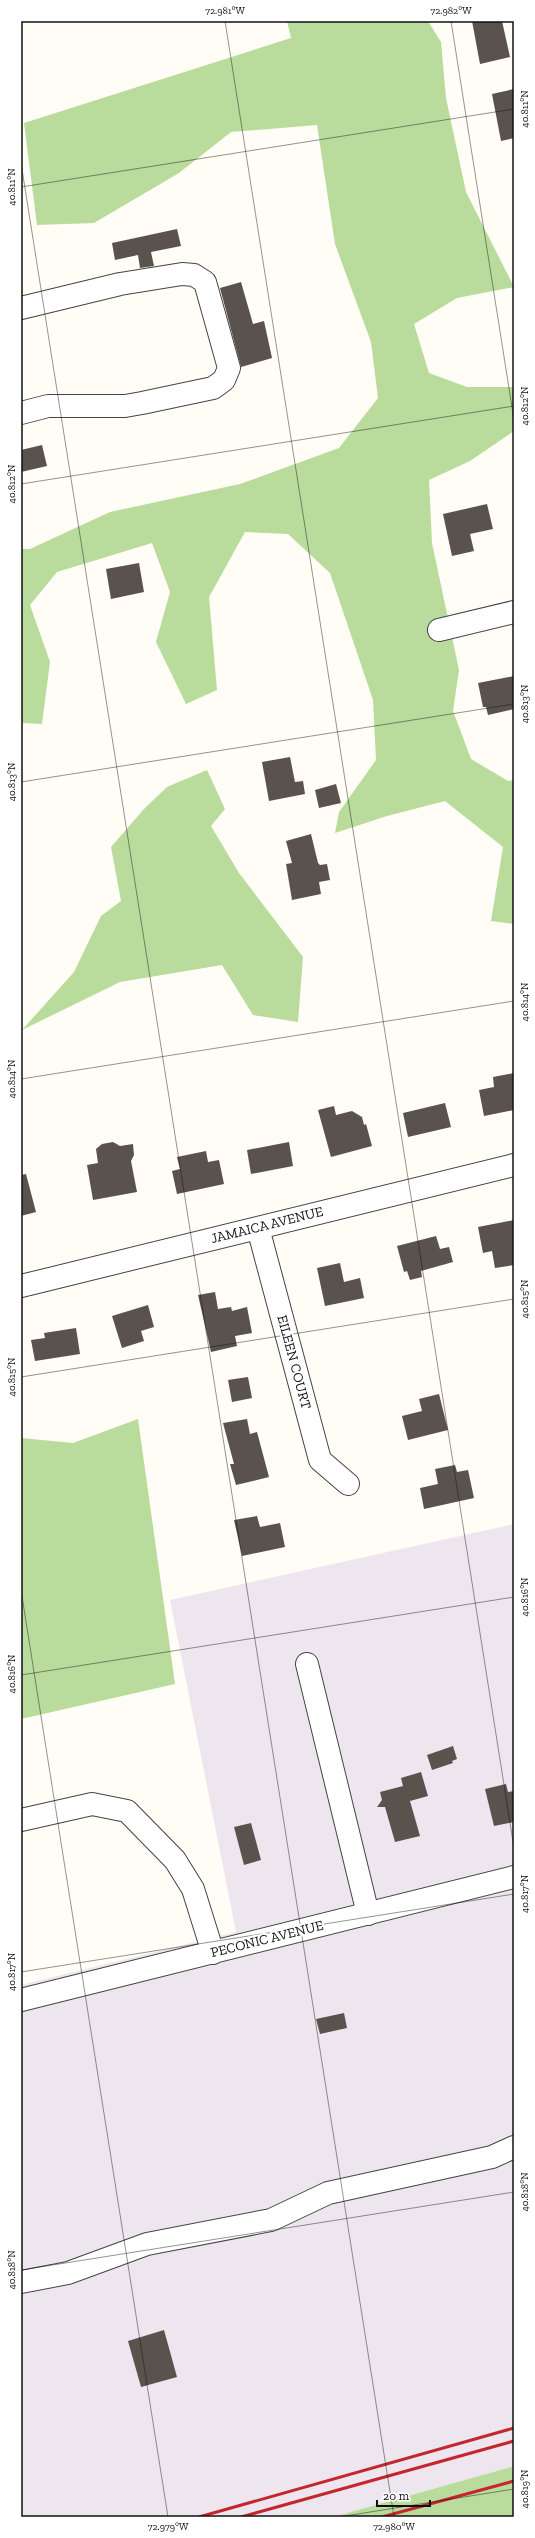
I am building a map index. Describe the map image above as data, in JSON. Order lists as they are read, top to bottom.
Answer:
{
  "streets": {
    "street": ["JAMAICA AVENUE", "EILEEN COURT", "PECONIC AVENUE"]
  },
  "crossings": [
    ["JAMAICA AVENUE", "EILEEN COURT"]
  ],
  "scale_bar": "20 m",
  "coordinates": [
    "72.981°W",
    "72.982°W",
    "40.811°N",
    "40.812°N",
    "40.813°N",
    "40.814°N",
    "40.815°N",
    "40.816°N",
    "40.817°N",
    "40.818°N",
    "40.819°N",
    "72.979°W",
    "72.980°W"
  ]
}
